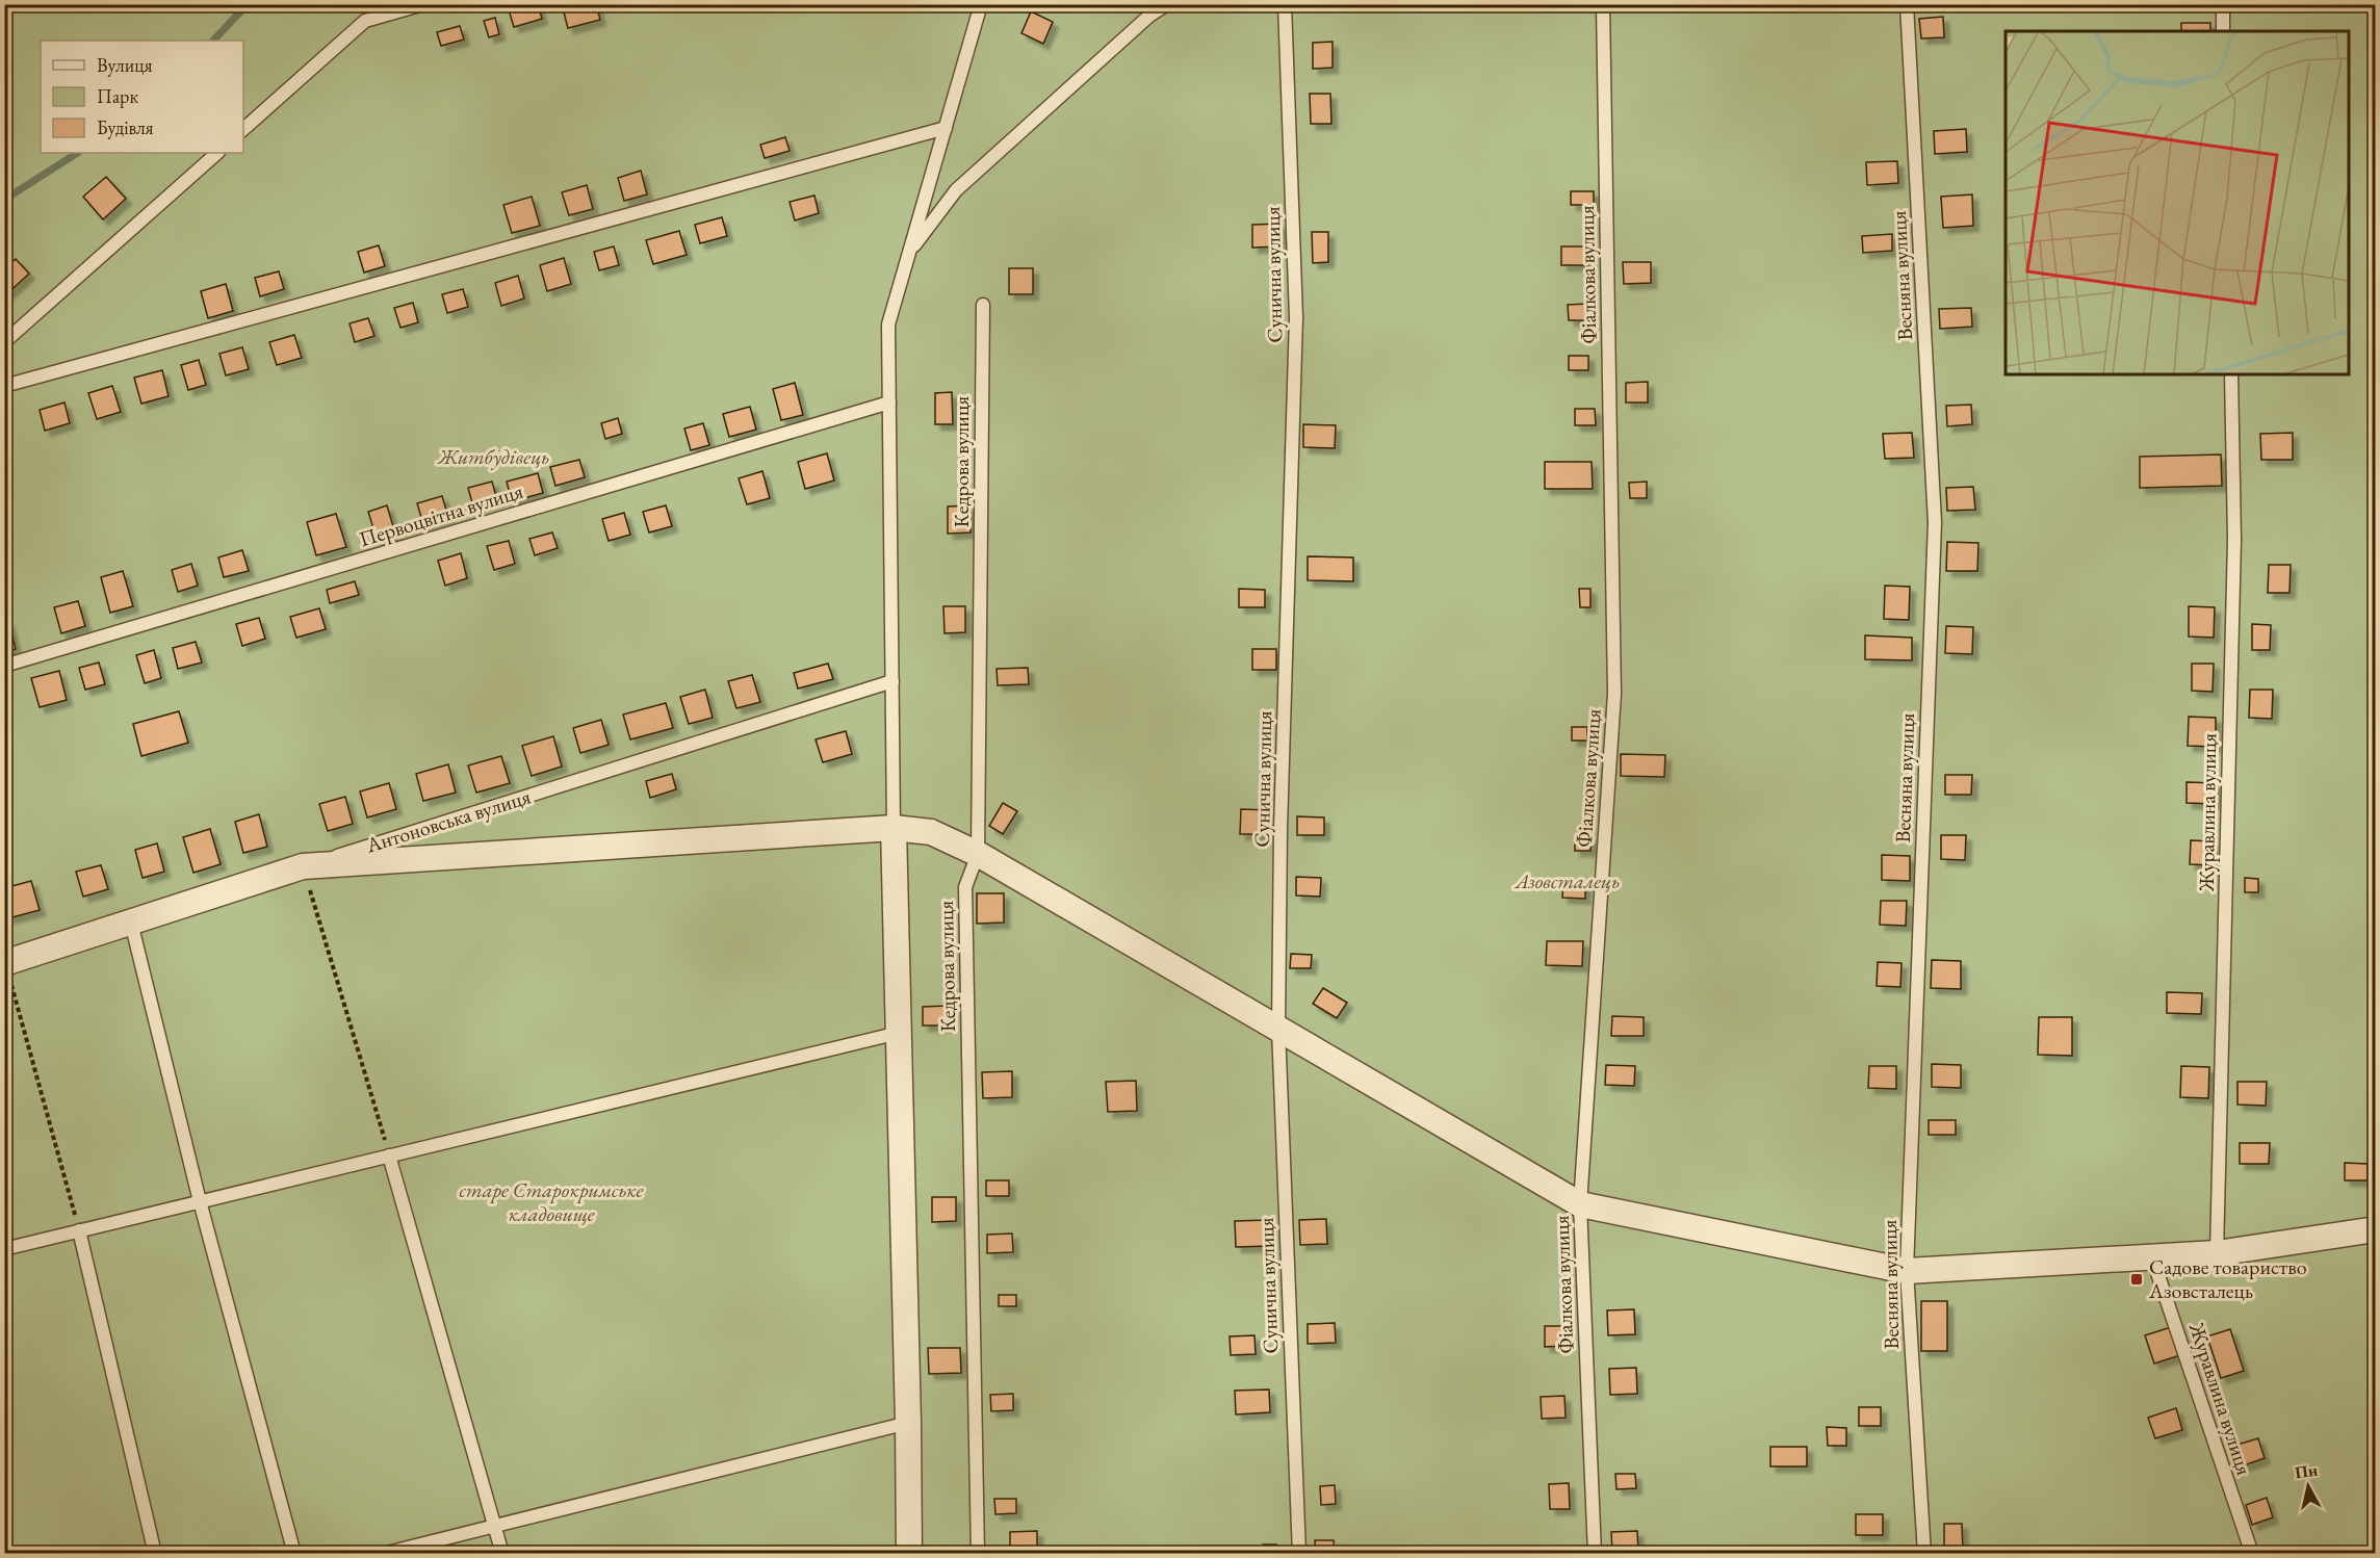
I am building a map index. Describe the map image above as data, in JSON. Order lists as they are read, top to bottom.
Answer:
{
  "streets": {
    "street": ["Антоновська вулиця"],
    "lane": [
      "Сунична вулиця",
      "Фіалкова вулиця",
      "Весняна вулиця",
      "Кедрова вулиця",
      "Первоцвітна вулиця",
      "Журавлина вулиця"
    ]
  },
  "parks": ["Житбудівець", "Азовсталець", "старе Старокримське кладовище"],
  "places": {
    "transit": ["Садове товариство Азовсталець"]
  },
  "legend": ["Вулиця", "Парк", "Будівля"],
  "north": "top"
}
